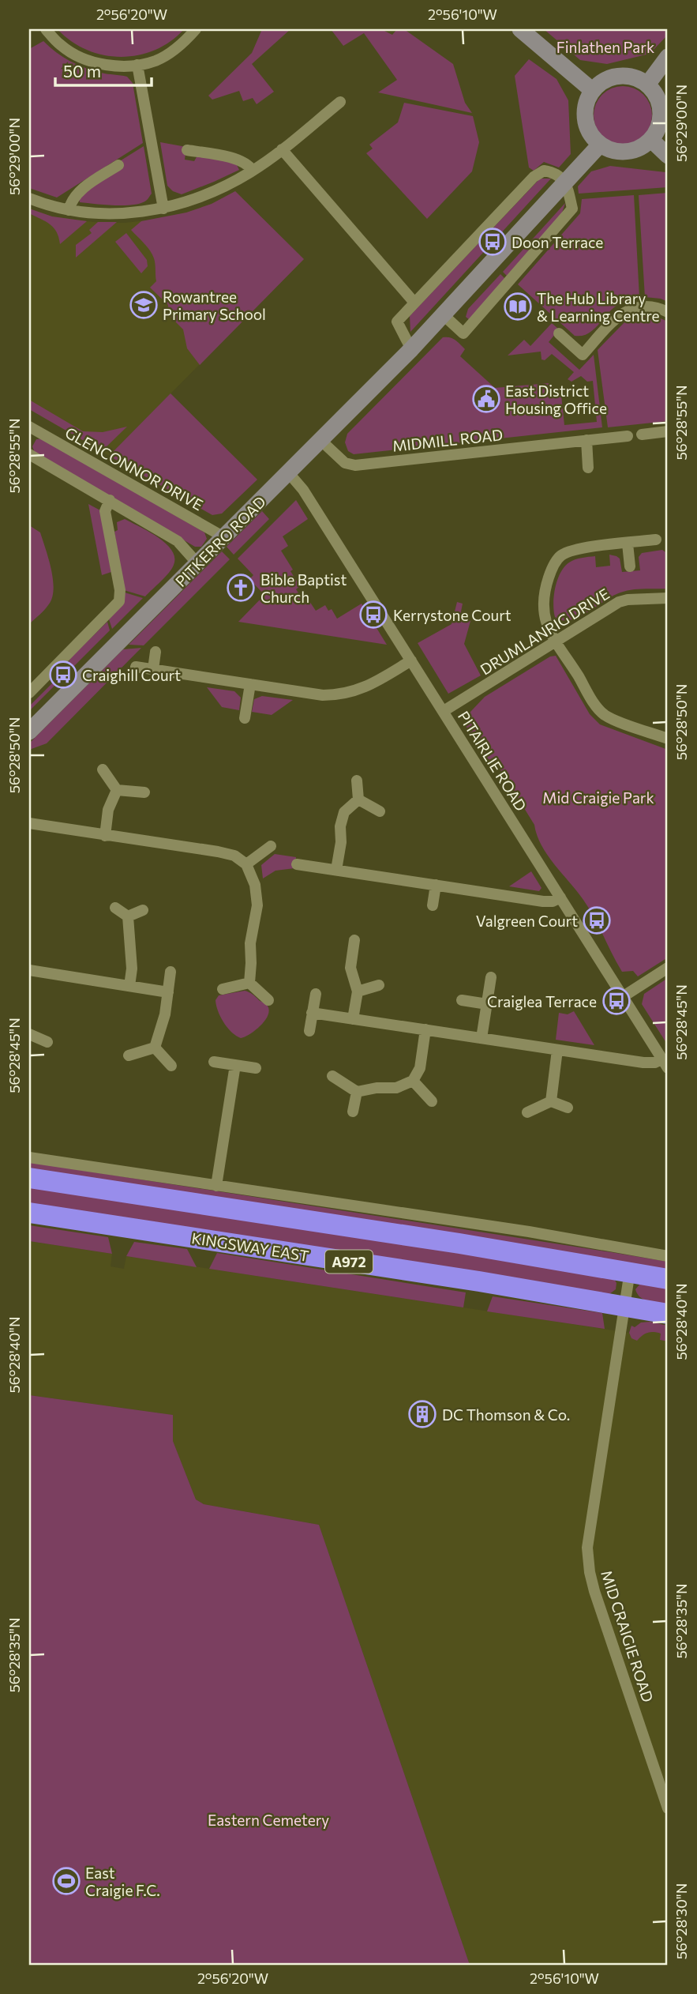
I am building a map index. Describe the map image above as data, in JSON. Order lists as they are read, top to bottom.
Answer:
{
  "streets": {
    "highway": ["KINGSWAY EAST", "A972"],
    "street": [
      "MIDMILL ROAD",
      "GLENCONNOR DRIVE",
      "PITKERRO ROAD",
      "DRUMLANRIG DRIVE",
      "PITAIRLIE ROAD",
      "MID CRAIGIE ROAD"
    ]
  },
  "crossings": [
    ["MIDMILL ROAD", "PITKERRO ROAD"],
    ["GLENCONNOR DRIVE", "PITKERRO ROAD"],
    ["PITKERRO ROAD", "PITAIRLIE ROAD"],
    ["DRUMLANRIG DRIVE", "PITAIRLIE ROAD"],
    ["KINGSWAY EAST", "MID CRAIGIE ROAD"],
    ["A972", "MID CRAIGIE ROAD"]
  ],
  "parks": ["Finlathen Park", "Mid Craigie Park", "Eastern Cemetery"],
  "places": {
    "bus stop": [
      "Doon Terrace",
      "Kerrystone Court",
      "Craighill Court",
      "Valgreen Court",
      "Craiglea Terrace"
    ],
    "school or university": ["Rowantree Primary School"],
    "library": ["The Hub Library & Learning Centre"],
    "public building": ["East District Housing Office"],
    "church": ["Bible Baptist Church"],
    "building": ["DC Thomson & Co."],
    "sports": ["East Craigie F.C."]
  },
  "scale_bar": "50 m",
  "coordinates": [
    "2°56'20\"W",
    "2°56'10\"W",
    "56°29'00\"N",
    "56°28'55\"N",
    "56°28'50\"N",
    "56°28'45\"N",
    "56°28'40\"N",
    "56°28'35\"N",
    "56°28'30\"N"
  ]
}
